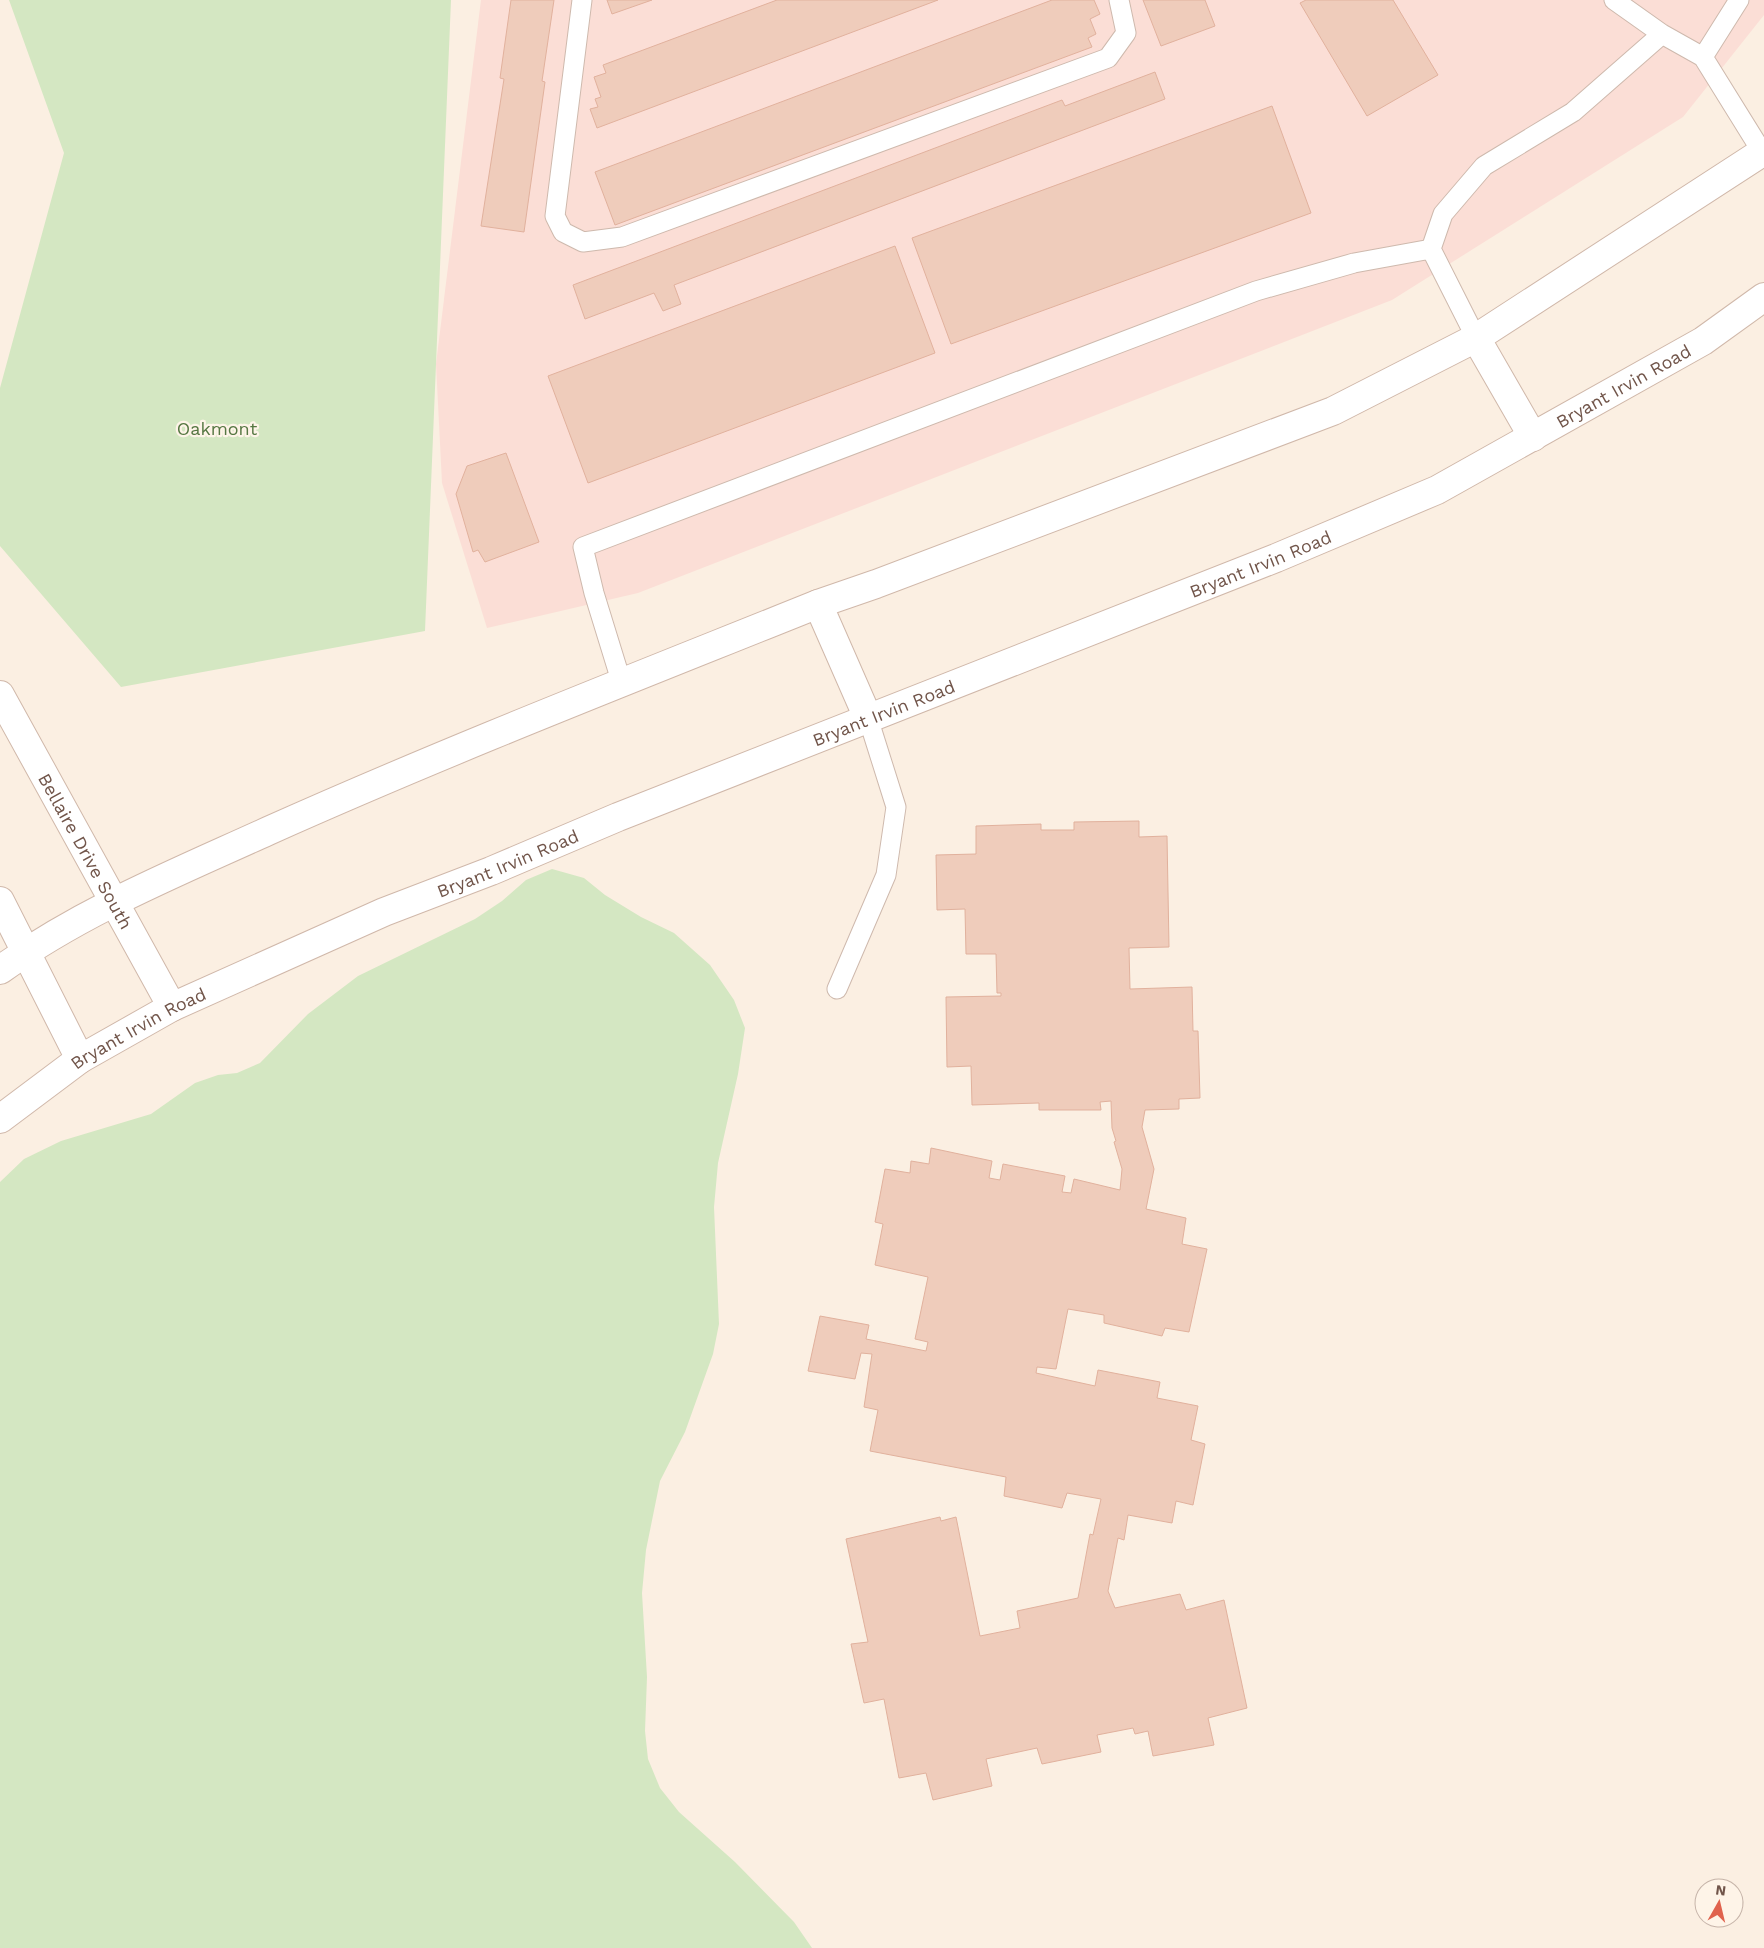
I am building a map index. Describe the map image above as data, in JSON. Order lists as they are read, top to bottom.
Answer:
{
  "streets": {
    "main road": ["Bryant Irvin Road", "Bellaire Drive South"]
  },
  "crossings": [
    ["Bryant Irvin Road", "Bellaire Drive South"]
  ],
  "parks": ["Oakmont"],
  "north": "top"
}
